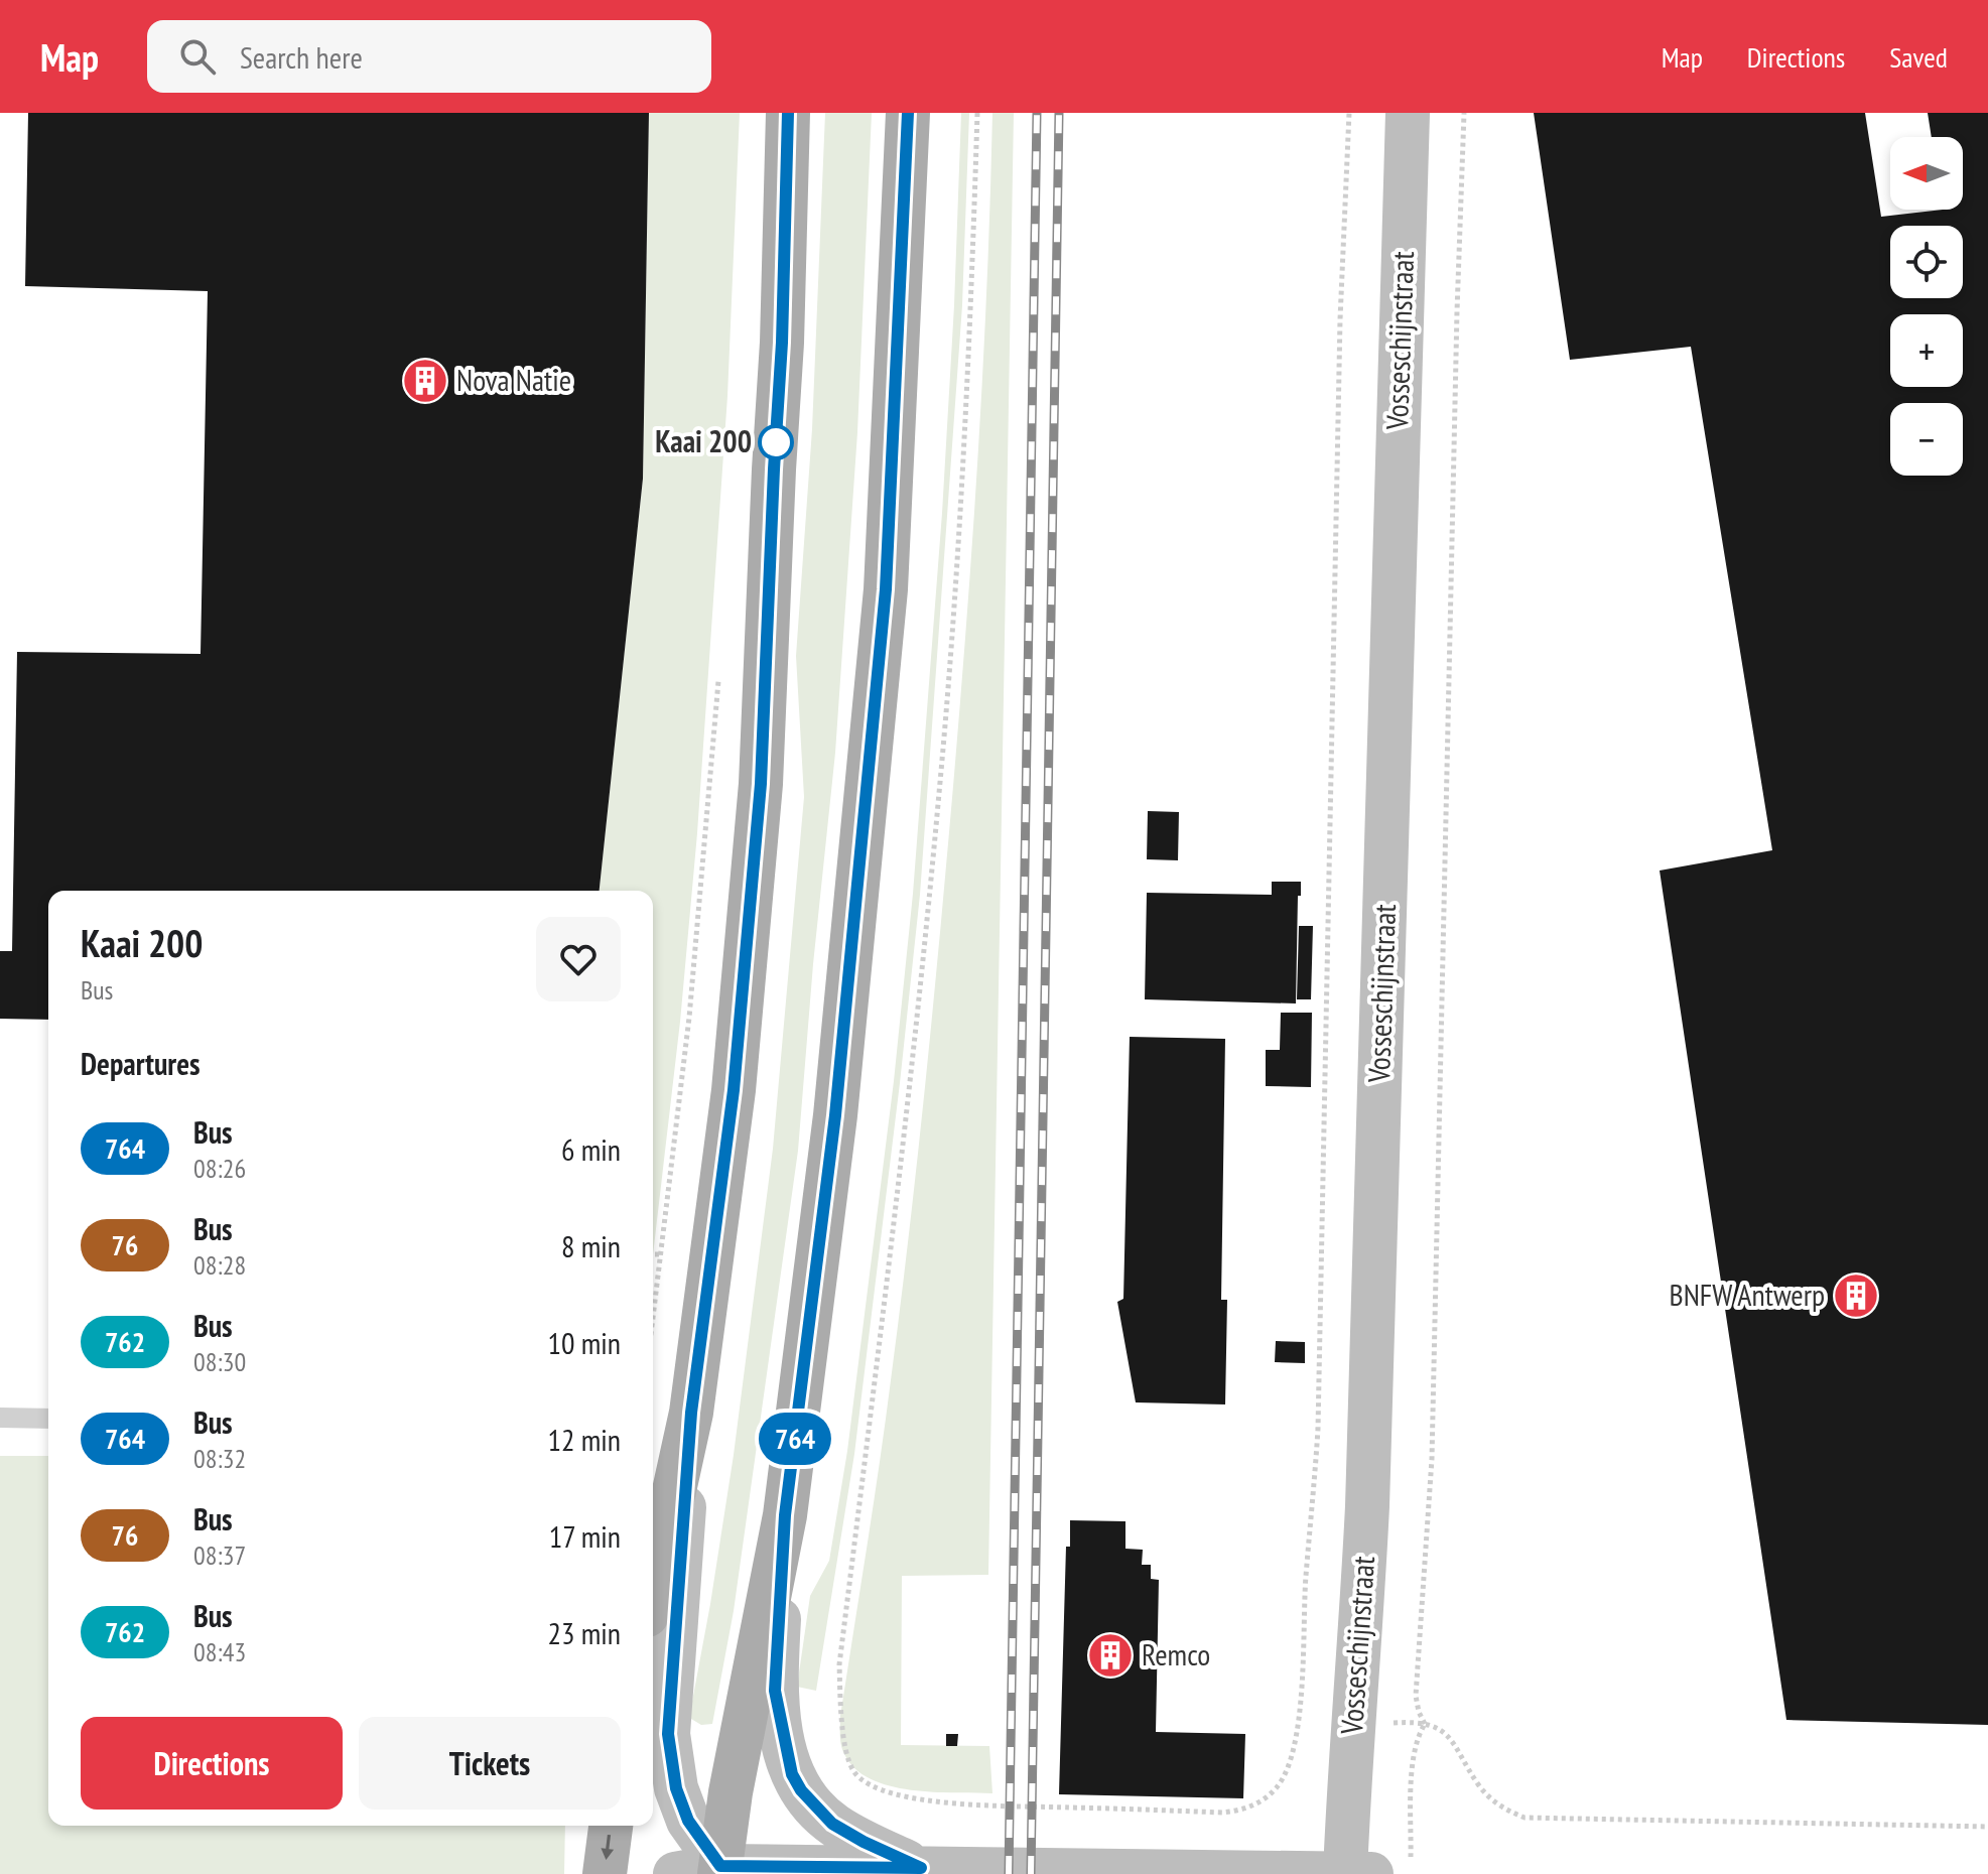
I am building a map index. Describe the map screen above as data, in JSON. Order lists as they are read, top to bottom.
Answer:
{
  "streets": {
    "street": ["Vosseschijnstraat"]
  },
  "places": {
    "building": ["Nova Natie", "BNFW Antwerp", "Remco"],
    "other": ["Kaai 200"]
  },
  "lines": ["bus line 764"],
  "north": "left",
  "page": {
    "header": "Map",
    "search": "Search here",
    "nav": ["Map", "Directions", "Saved"],
    "on_map": "764",
    "map_buttons": ["+", "−"],
    "heading": [
      ["Kaai 200", "Bus"],
      "Departures"
    ],
    "list": [
      {
        "mark": "764",
        "name": "Bus",
        "note": "08:26",
        "value": "6 min"
      },
      {
        "mark": "76",
        "name": "Bus",
        "note": "08:28",
        "value": "8 min"
      },
      {
        "mark": "762",
        "name": "Bus",
        "note": "08:30",
        "value": "10 min"
      },
      {
        "mark": "764",
        "name": "Bus",
        "note": "08:32",
        "value": "12 min"
      },
      {
        "mark": "76",
        "name": "Bus",
        "note": "08:37",
        "value": "17 min"
      },
      {
        "mark": "762",
        "name": "Bus",
        "note": "08:43",
        "value": "23 min"
      }
    ],
    "buttons": ["Directions", "Tickets"]
  }
}
